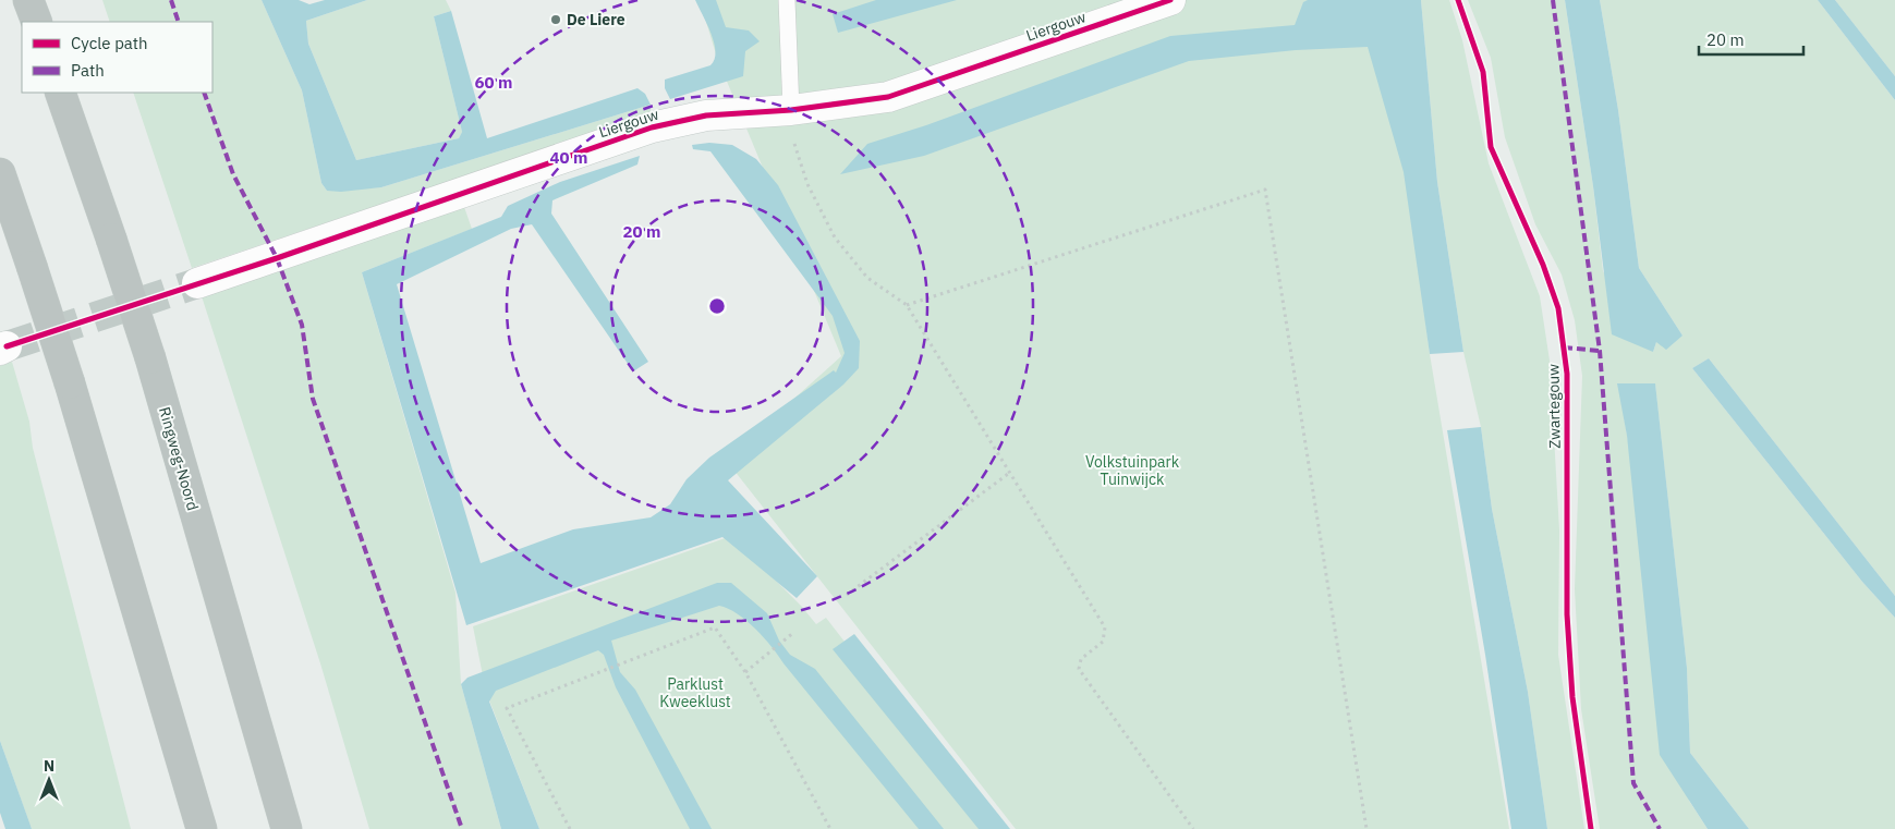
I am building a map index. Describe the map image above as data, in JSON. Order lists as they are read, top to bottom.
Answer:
{
  "streets": {
    "highway": ["Ringweg-Noord"],
    "street": ["Liergouw"],
    "cycle path": ["Zwartegouw"]
  },
  "parks": ["Volkstuinpark Tuinwijck", "Parklust Kweeklust"],
  "places": ["De Liere"],
  "legend": ["Cycle path", "Path"],
  "scale_bar": "20 m",
  "north": "top",
  "rings": ["60 m", "40 m", "20 m"]
}
